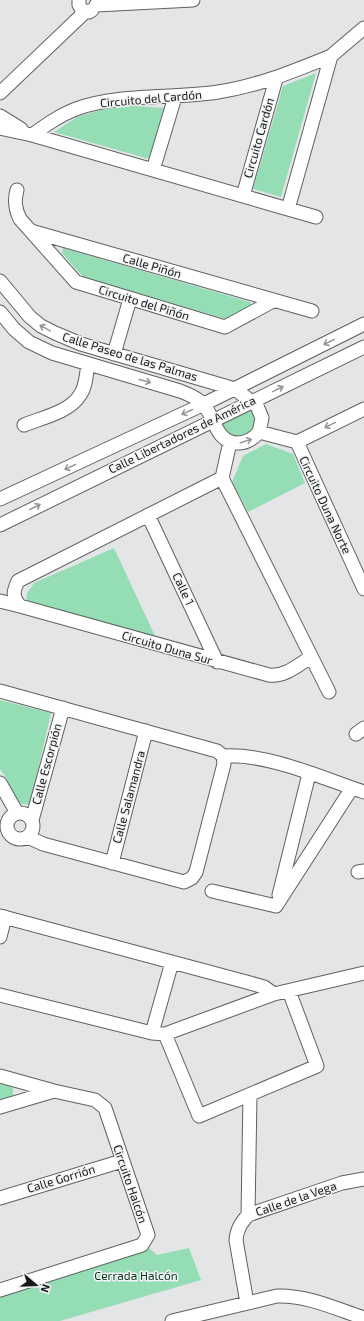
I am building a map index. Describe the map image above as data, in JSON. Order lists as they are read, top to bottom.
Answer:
{
  "streets": {
    "street": [
      "Circuito del Cardón",
      "Circuito Cardón",
      "Calle Piñón",
      "Circuito del Piñón",
      "Calle Paseo de las Palmas",
      "Calle Libertadores de América",
      "Circuito Duna Norte",
      "Calle 1",
      "Circuito Duna Sur",
      "Calle Escorpión",
      "Calle Salamandra",
      "Calle Gorrión",
      "Circuito Halcón",
      "Calle de la Vega"
    ]
  },
  "crossings": [
    ["Circuito del Cardón", "Circuito Cardón"],
    ["Calle Piñón", "Circuito del Piñón"],
    ["Calle Paseo de las Palmas", "Calle Libertadores de América"],
    ["Calle 1", "Circuito Duna Sur"],
    ["Calle Gorrión", "Circuito Halcón"]
  ],
  "parks": ["Cerrada Halcón"],
  "north": "right"
}
